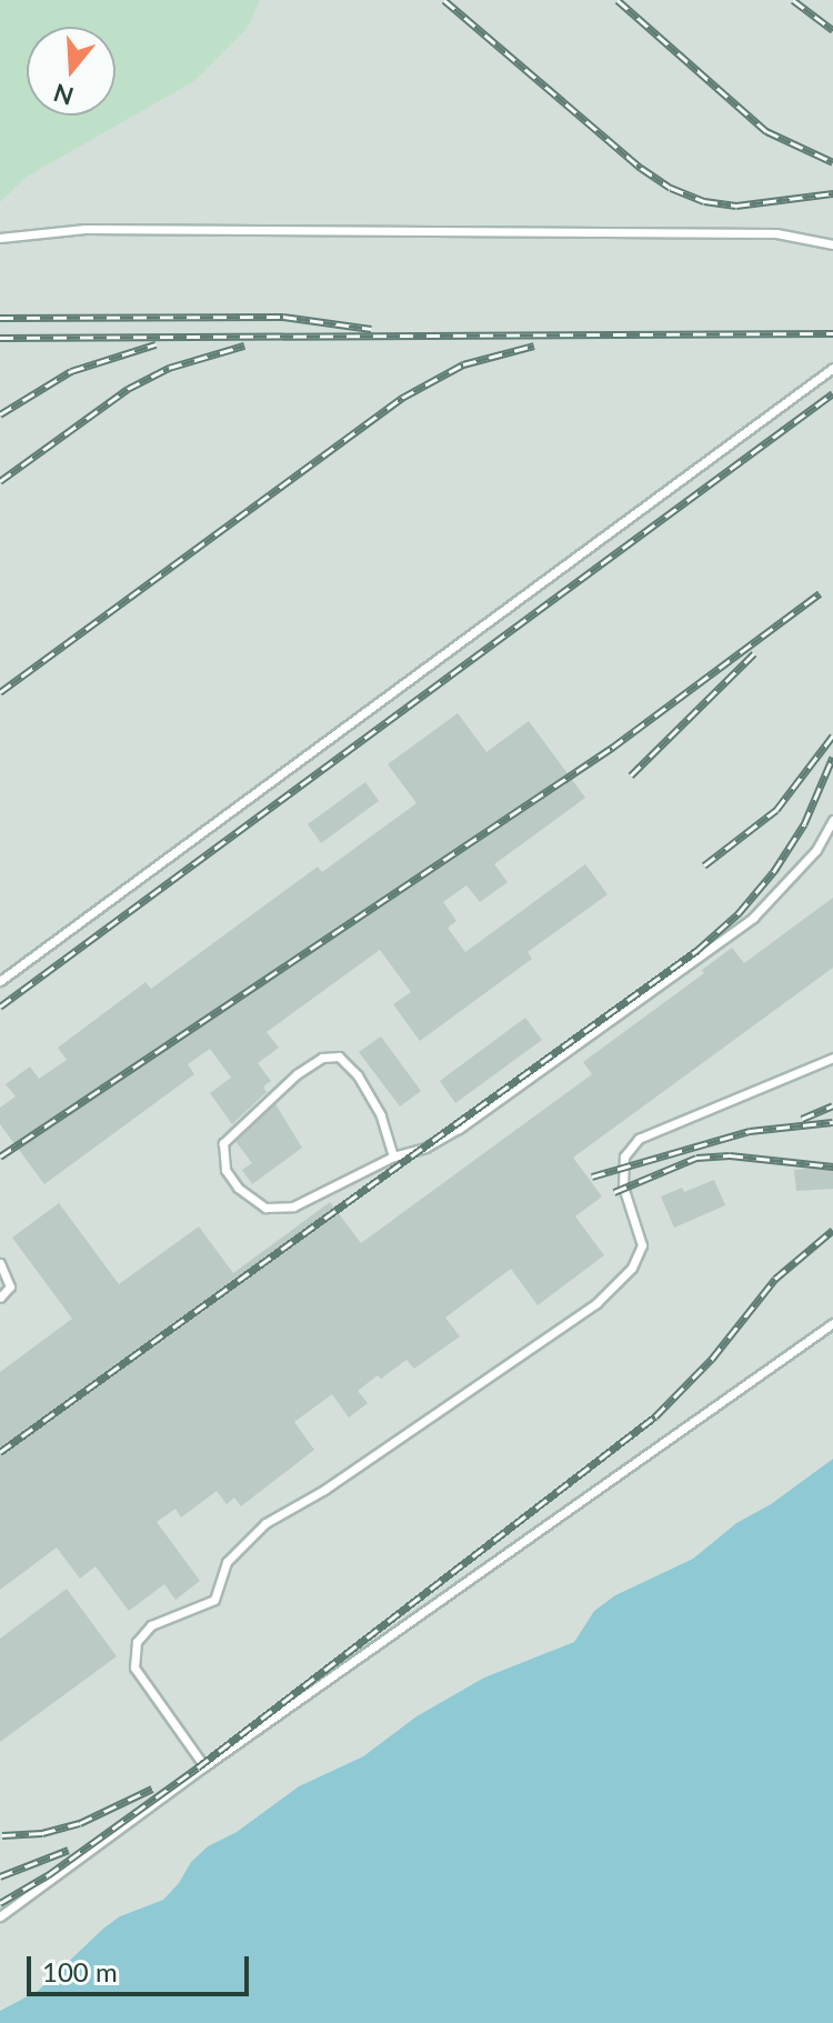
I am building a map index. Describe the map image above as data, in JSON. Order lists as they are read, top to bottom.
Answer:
{
  "scale_bar": "100 m",
  "north": "bottom"
}
